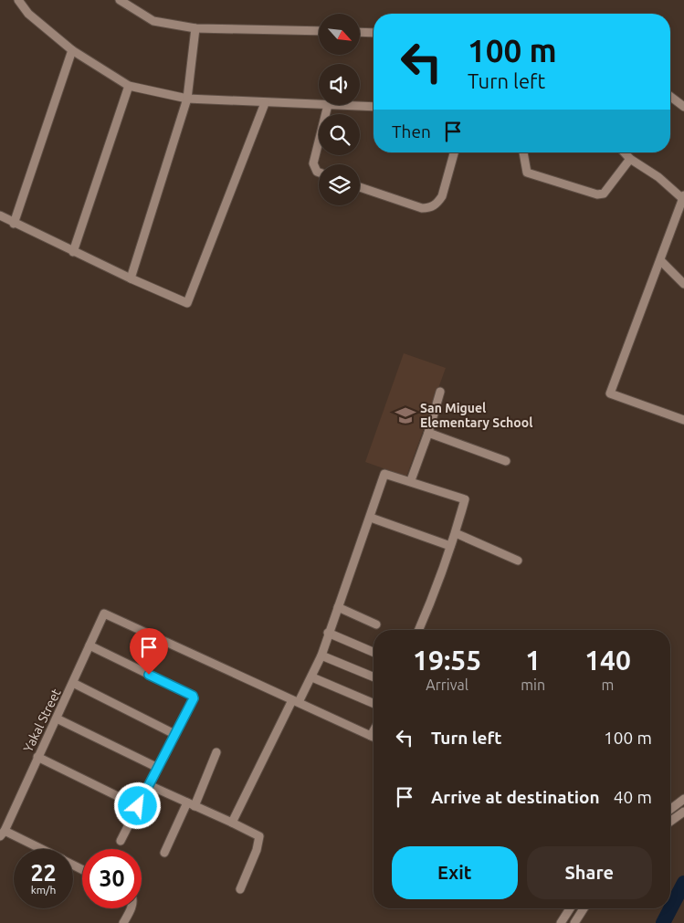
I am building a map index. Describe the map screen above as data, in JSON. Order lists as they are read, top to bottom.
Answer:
{
  "streets": {
    "street": ["Yakal Street"]
  },
  "places": {
    "school or university": ["San Miguel Elementary School"]
  },
  "north": "bottom right",
  "page": {
    "turn": ["100 m", "Turn left"],
    "then": "Then",
    "eta": [
      "19:55",
      "Arrival",
      "1",
      "min",
      "140",
      "m"
    ],
    "list": [
      {
        "name": "Turn left",
        "value": "100 m"
      },
      {
        "name": "Arrive at destination",
        "value": "40 m"
      }
    ],
    "buttons": ["Exit", "Share"],
    "speed": "22 km/h",
    "limit": "30"
  }
}
